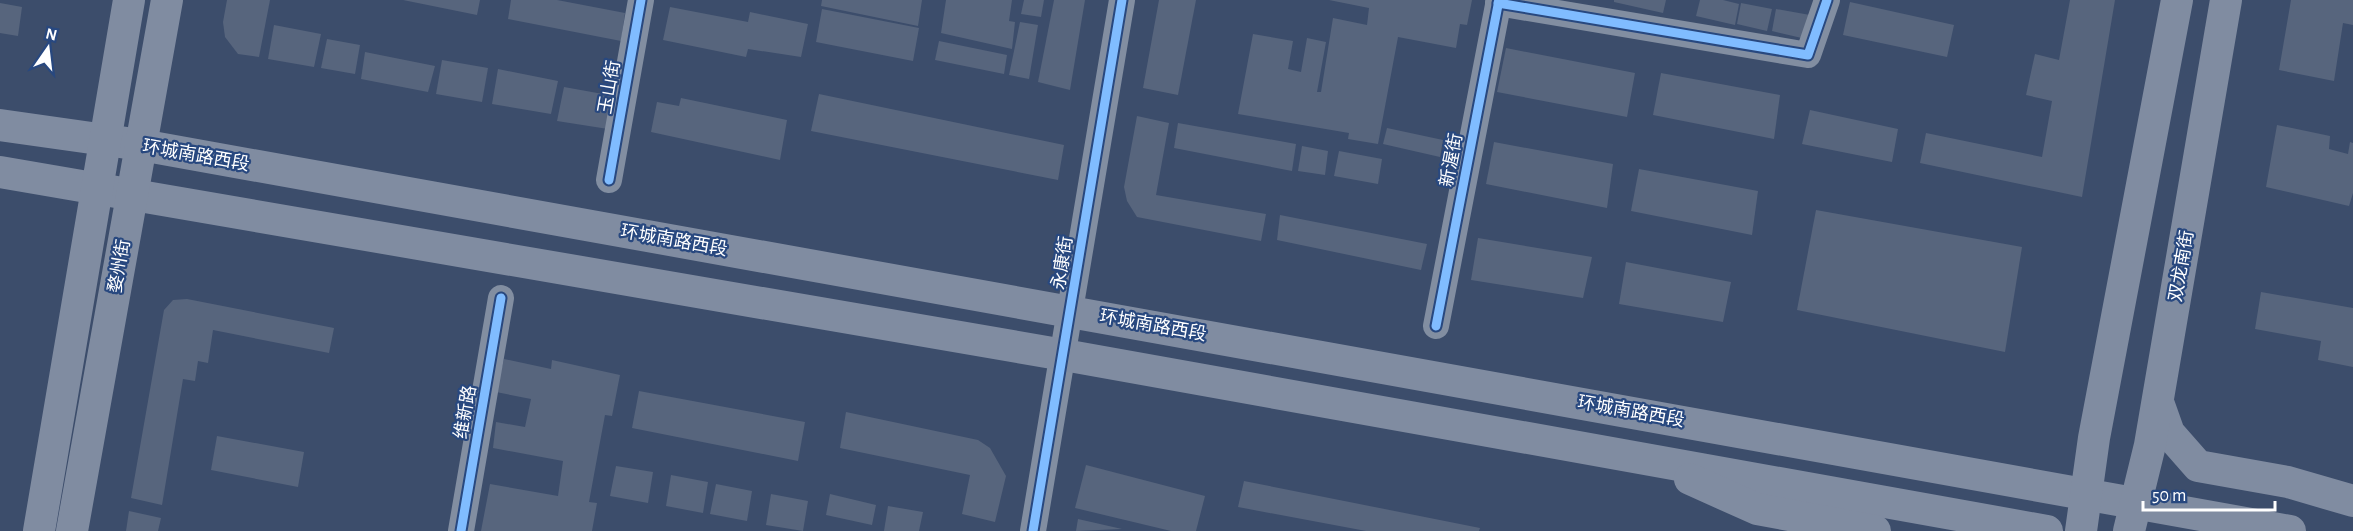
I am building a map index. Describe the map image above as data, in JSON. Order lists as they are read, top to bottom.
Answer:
{
  "streets": {
    "main road": ["环城南路西段", "婺州街", "双龙南街"],
    "street": [
      "玉山街",
      "新渥街",
      "永康街",
      "维新路"
    ]
  },
  "crossings": [
    ["环城南路西段", "永康街"],
    ["环城南路西段", "婺州街"],
    ["环城南路西段", "双龙南街"]
  ],
  "scale_bar": "50 m",
  "north": "top"
}
